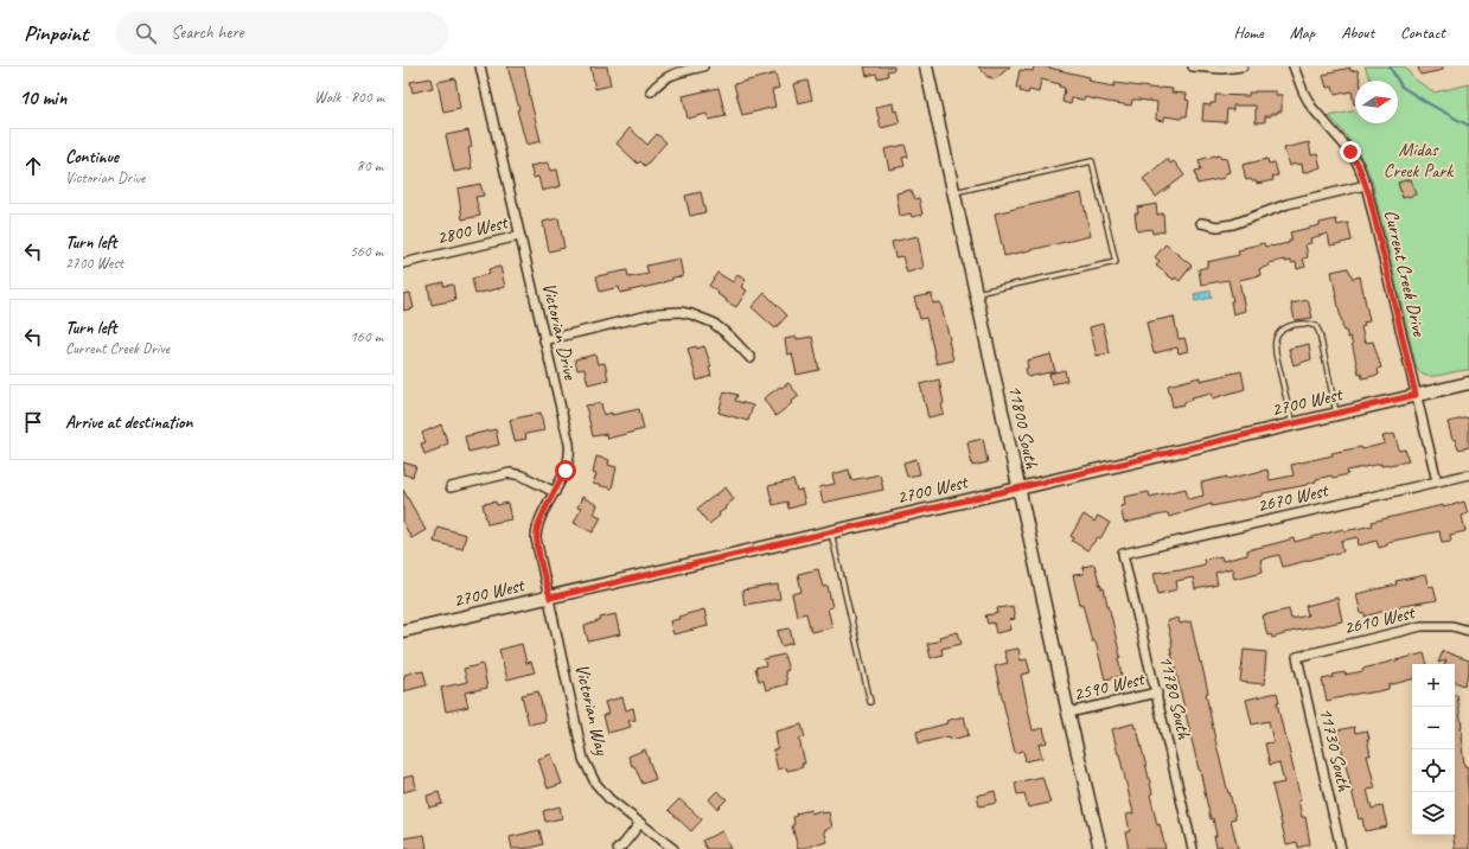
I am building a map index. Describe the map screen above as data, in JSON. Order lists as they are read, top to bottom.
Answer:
{
  "streets": {
    "main road": ["2700 West", "11800 South"],
    "street": [
      "2800 West",
      "Current Creek Drive",
      "Victorian Drive",
      "2670 West",
      "2610 West",
      "2590 West",
      "11780 South",
      "Victorian Way",
      "11730 South"
    ]
  },
  "crossings": [
    ["2800 West", "Victorian Drive"],
    ["Current Creek Drive", "2700 West"],
    ["Current Creek Drive", "2670 West"],
    ["Victorian Drive", "2700 West"],
    ["Victorian Drive", "Victorian Way"],
    ["2700 West", "11800 South"],
    ["2700 West", "Victorian Way"],
    ["11800 South", "2590 West"],
    ["2670 West", "11780 South"],
    ["2610 West", "11730 South"],
    ["2590 West", "11780 South"]
  ],
  "parks": ["Midas Creek Park"],
  "north": "right",
  "page": {
    "header": "Pinpoint",
    "search": "Search here",
    "nav": [
      "Home",
      "Map",
      "About",
      "Contact"
    ],
    "heading": ["10 min", "Walk · 800 m"],
    "list": [
      ["Continue", "Victorian Drive", "80 m"],
      ["Turn left", "2700 West", "560 m"],
      ["Turn left", "Current Creek Drive", "160 m"],
      "Arrive at destination"
    ],
    "map_buttons": ["+", "−"]
  }
}
